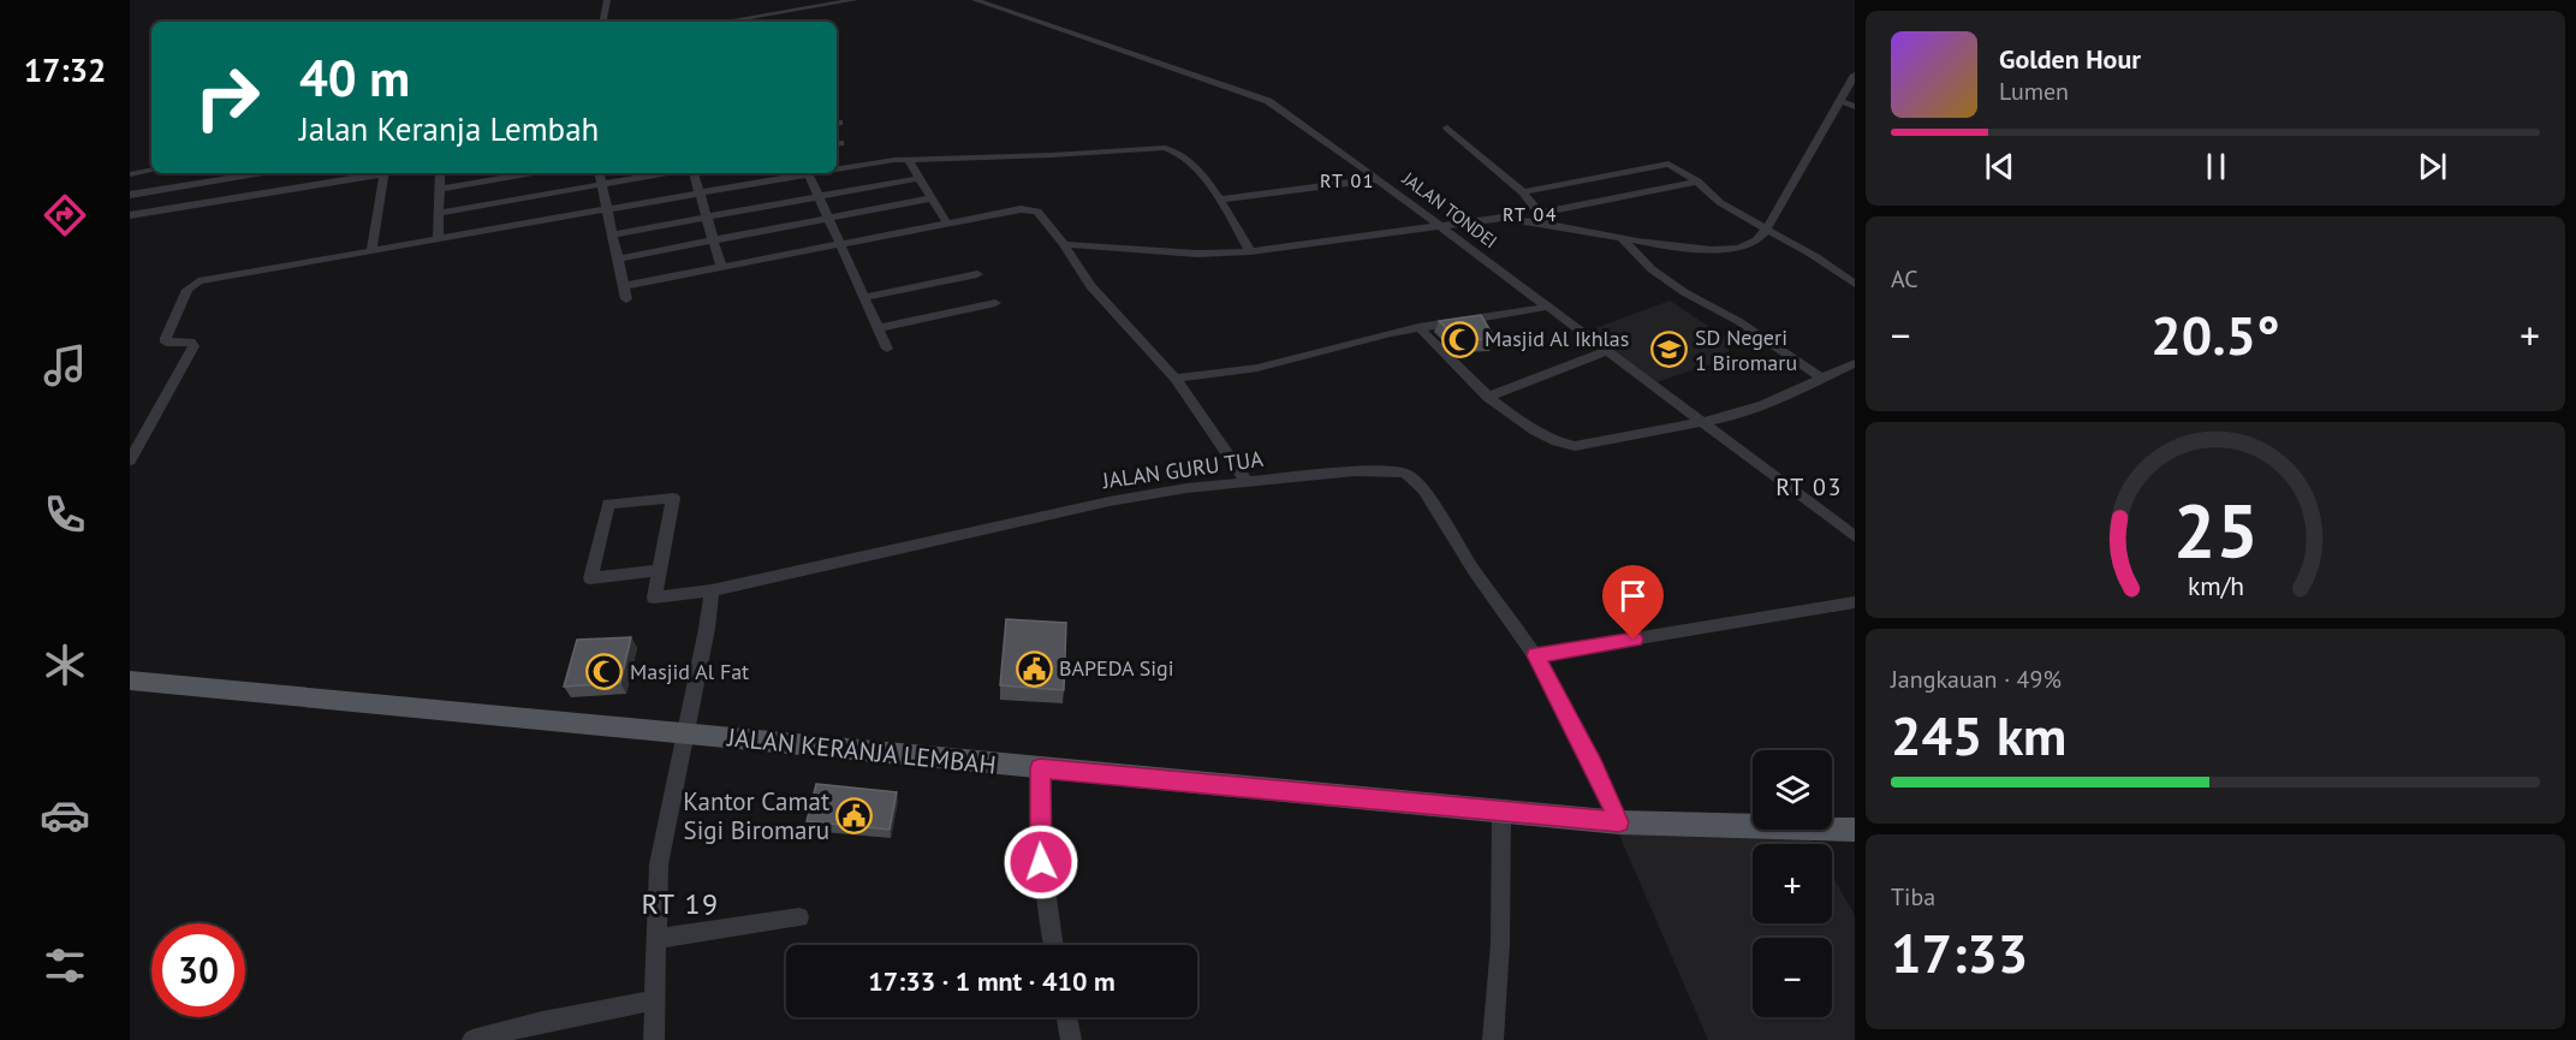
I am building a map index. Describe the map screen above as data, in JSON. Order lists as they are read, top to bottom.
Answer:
{
  "streets": {
    "main road": ["JALAN KERANJA LEMBAH"],
    "street": ["JALAN TONDEI", "JALAN GURU TUA"]
  },
  "crossings": [
    ["JALAN GURU TUA", "JALAN KERANJA LEMBAH"]
  ],
  "districts": [
    "RT 01",
    "RT 04",
    "RT 03",
    "RT 19"
  ],
  "places": {
    "mosque": ["Masjid Al Ikhlas", "Masjid Al Fat"],
    "school or university": ["SD Negeri 1 Biromaru"],
    "public building": ["BAPEDA Sigi", "Kantor Camat Sigi Biromaru"]
  },
  "page": {
    "tabs": "17:32",
    "turn": ["40 m", "Jalan Keranja Lembah"],
    "song": ["Golden Hour", "Lumen"],
    "tile": [
      "AC",
      ["Jangkauan · 49%", "245 km"],
      ["Tiba", "17:33"]
    ],
    "heat": ["−", "20.5°", "+"],
    "map_buttons": ["+", "−"],
    "limit": "30",
    "trip": "17:33 · 1 mnt · 410 m",
    "gauge": ["25", "km/h"]
  }
}
